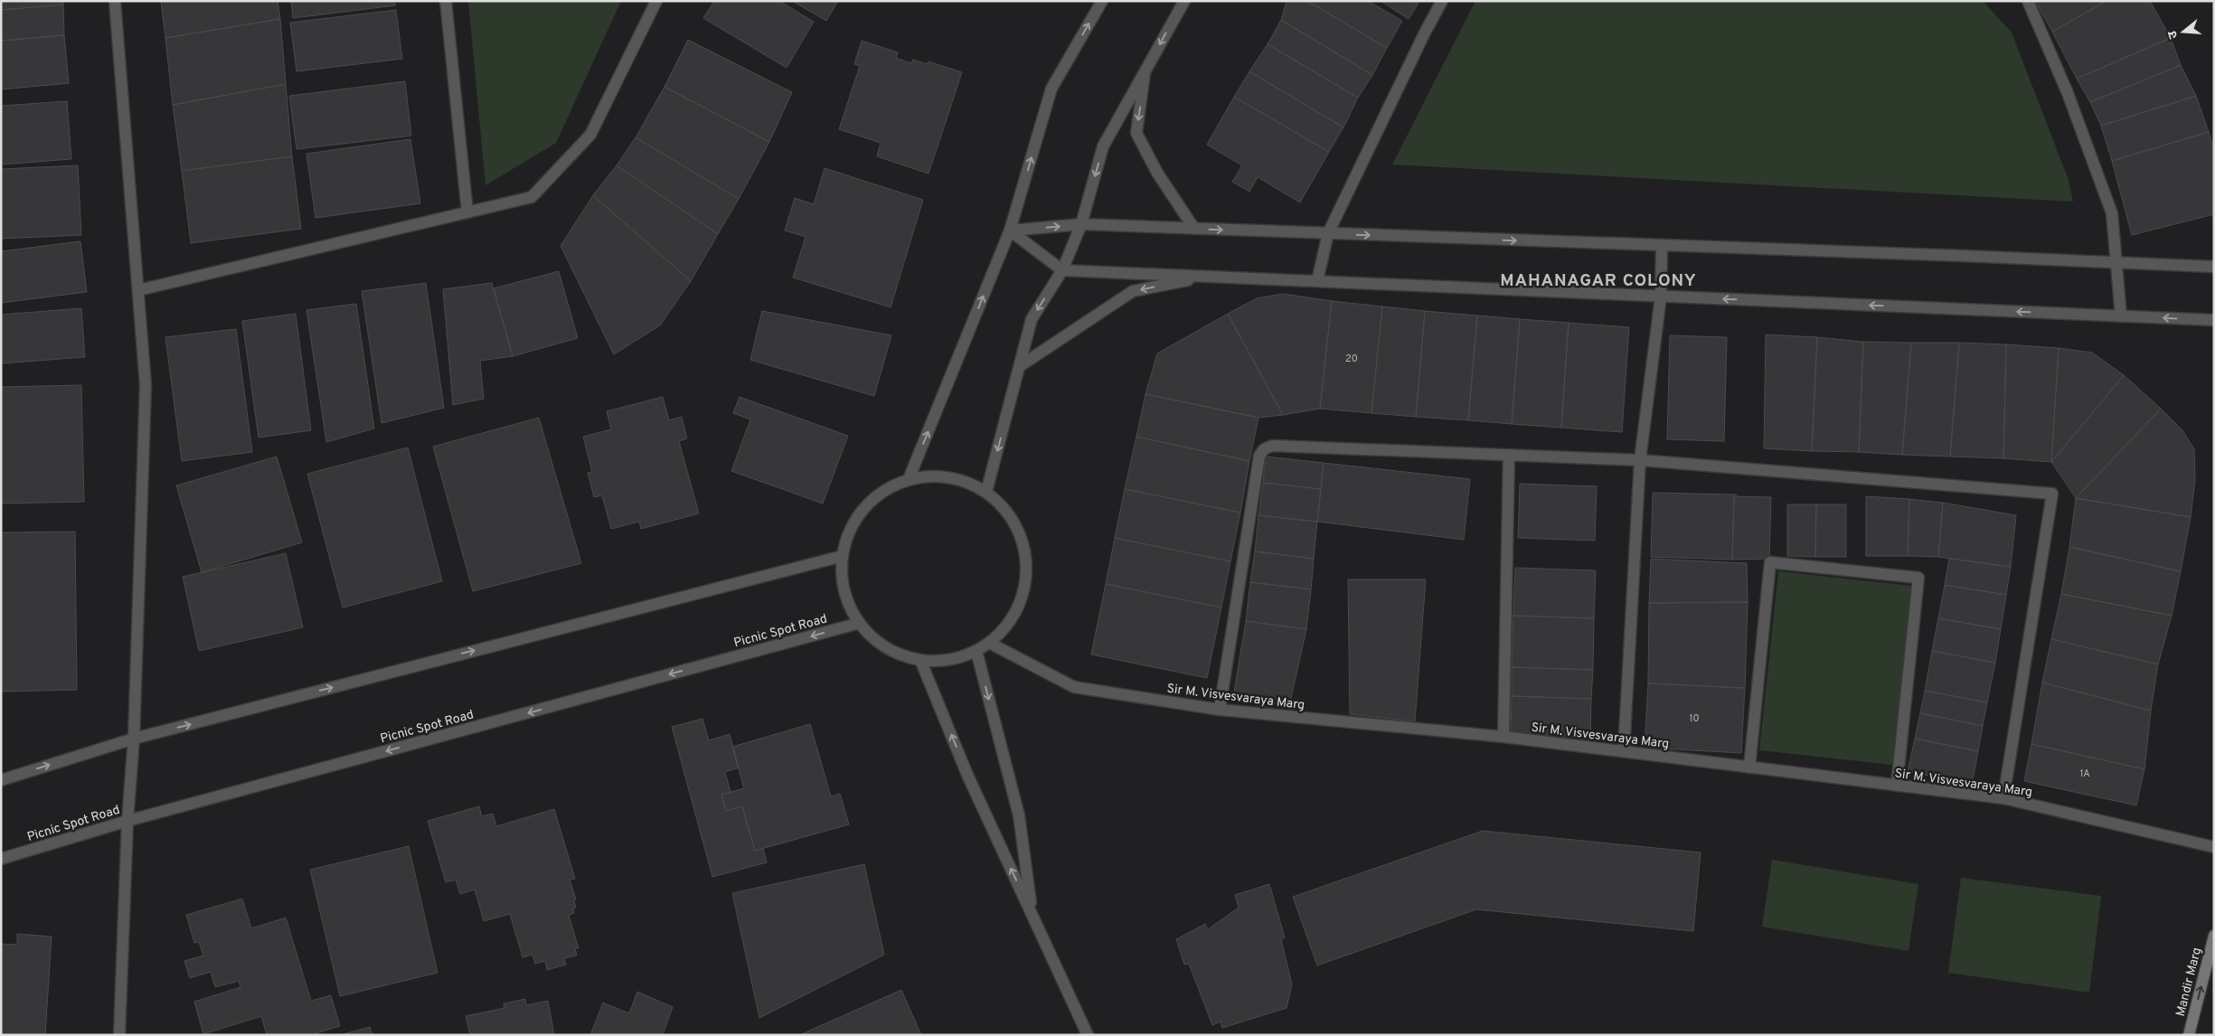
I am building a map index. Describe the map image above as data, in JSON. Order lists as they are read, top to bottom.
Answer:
{
  "streets": {
    "main road": ["Mandir Marg"],
    "street": ["Picnic Spot Road", "Sir M. Visvesvaraya Marg"]
  },
  "one_way": ["Mandir Marg"],
  "districts": ["MAHANAGAR COLONY"],
  "house_numbers": ["20", "10", "1A"],
  "north": "left"
}
